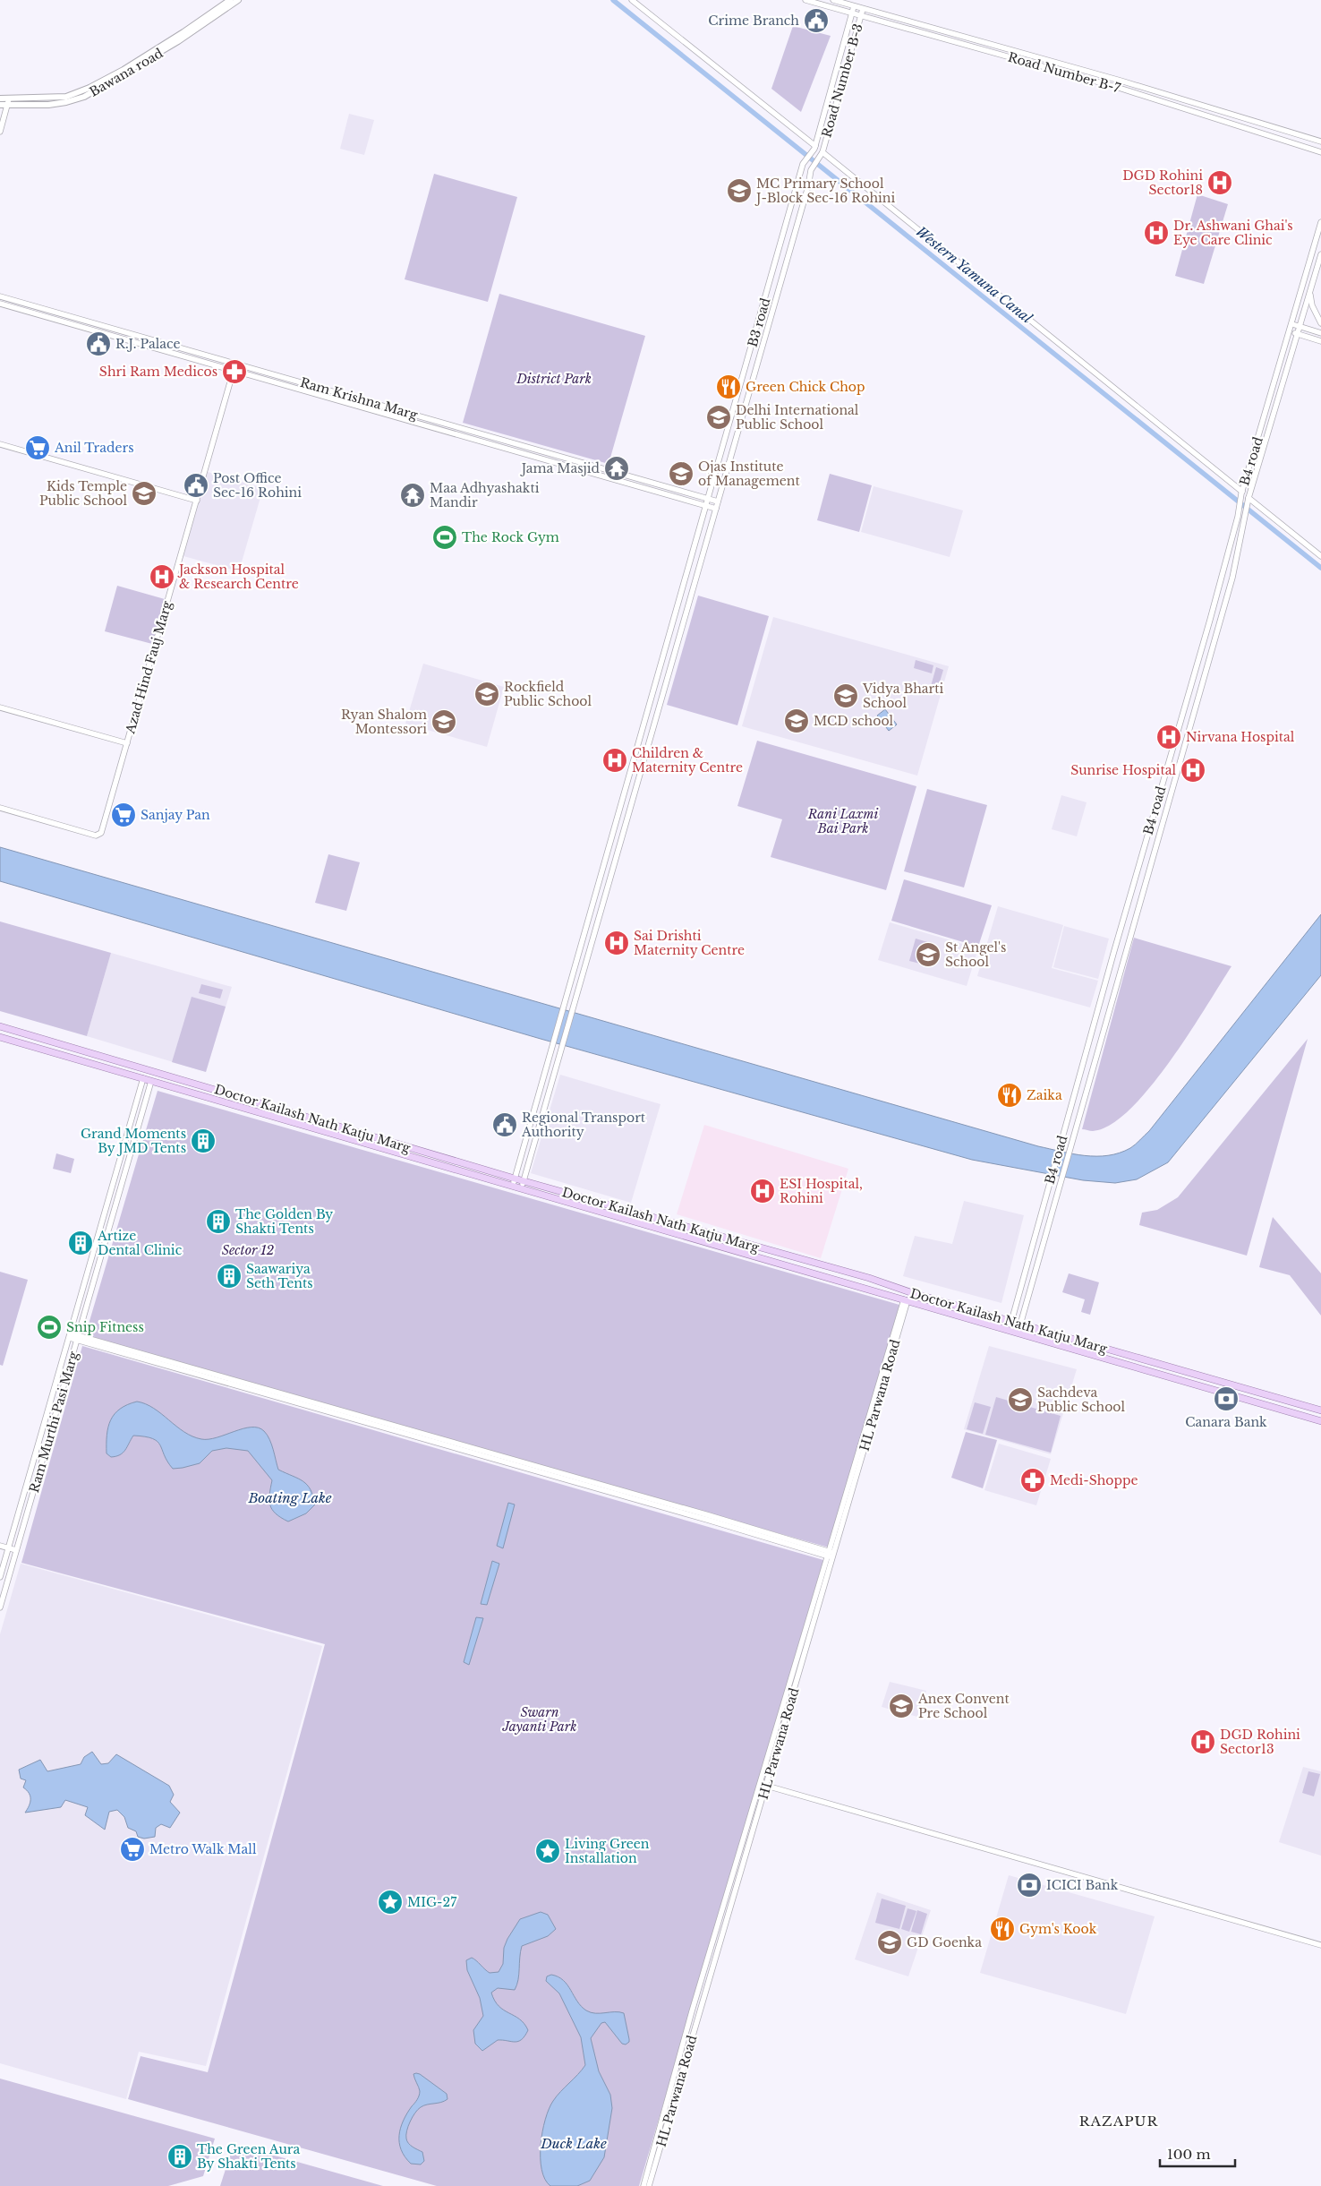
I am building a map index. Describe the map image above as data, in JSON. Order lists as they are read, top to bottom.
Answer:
{
  "streets": {
    "main road": ["Bawana road", "Doctor Kailash Nath Katju Marg"],
    "street": [
      "Road Number B-7",
      "Road Number B-3",
      "B3 road",
      "Ram Krishna Marg",
      "B4 road",
      "Azad Hind Fauj Marg",
      "HL Parwana Road",
      "Ram Murthi Pasi Marg"
    ]
  },
  "crossings": [
    ["Road Number B-7", "Road Number B-3"],
    ["Road Number B-3", "B3 road"],
    ["B3 road", "Ram Krishna Marg"],
    ["B3 road", "Doctor Kailash Nath Katju Marg"],
    ["Ram Krishna Marg", "Azad Hind Fauj Marg"],
    ["B4 road", "Doctor Kailash Nath Katju Marg"],
    ["Doctor Kailash Nath Katju Marg", "HL Parwana Road"],
    ["Doctor Kailash Nath Katju Marg", "Ram Murthi Pasi Marg"]
  ],
  "districts": ["RAZAPUR"],
  "water": ["Western Yamuna Canal", "Boating Lake", "Duck Lake"],
  "parks": [
    "District Park",
    "Rani Laxmi Bai Park",
    "Sector 12",
    "Swarn Jayanti Park"
  ],
  "places": {
    "public building": [
      "Crime Branch",
      "R.J. Palace",
      "Post Office Sec-16 Rohini",
      "Regional Transport Authority"
    ],
    "hospital": [
      "DGD Rohini Sector18",
      "Dr. Ashwani Ghai's Eye Care Clinic",
      "Jackson Hospital & Research Centre",
      "Nirvana Hospital",
      "Children & Maternity Centre",
      "Sunrise Hospital",
      "Sai Drishti Maternity Centre",
      "ESI Hospital, Rohini",
      "DGD Rohini Sector13"
    ],
    "school or university": [
      "MC Primary School J-Block Sec-16 Rohini",
      "Delhi International Public School",
      "Ojas Institute of Management",
      "Kids Temple Public School",
      "Rockfield Public School",
      "Vidya Bharti School",
      "MCD school",
      "Ryan Shalom Montessori",
      "St Angel's School",
      "Sachdeva Public School",
      "Anex Convent Pre School",
      "GD Goenka"
    ],
    "pharmacy": ["Shri Ram Medicos", "Medi-Shoppe"],
    "restaurant": ["Green Chick Chop", "Zaika", "Gym's Kook"],
    "supermarket": ["Anil Traders", "Sanjay Pan", "Metro Walk Mall"],
    "temple": ["Jama Masjid", "Maa Adhyashakti Mandir"],
    "sports": ["The Rock Gym", "Snip Fitness"],
    "building": [
      "Grand Moments By JMD Tents",
      "The Golden By Shakti Tents",
      "Artize Dental Clinic",
      "Saawariya Seth Tents",
      "The Green Aura By Shakti Tents"
    ],
    "bank": ["Canara Bank", "ICICI Bank"],
    "place": ["Living Green Installation", "MIG-27"]
  },
  "scale_bar": "100 m"
}
